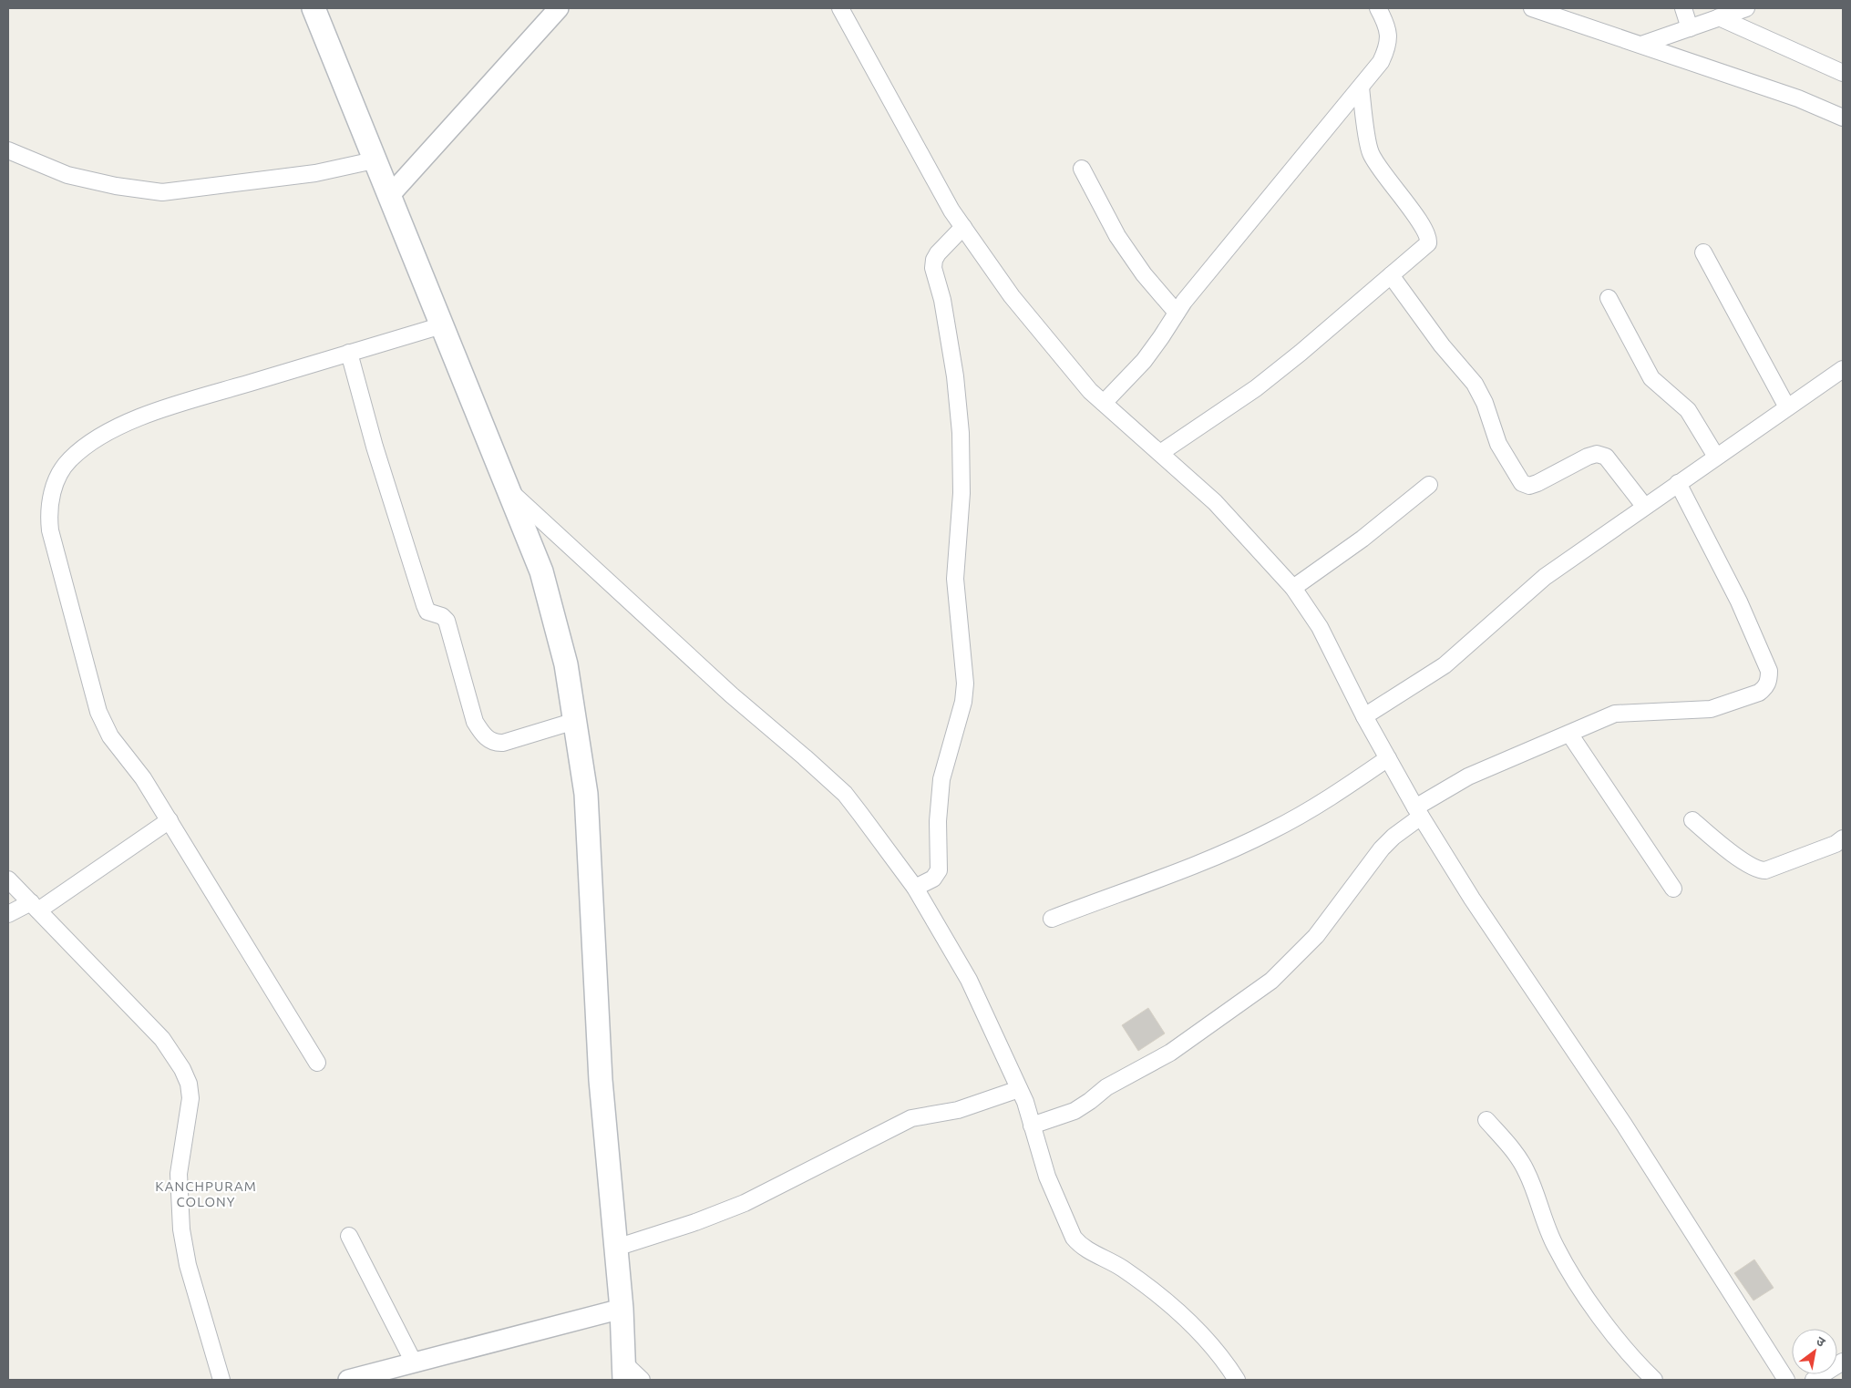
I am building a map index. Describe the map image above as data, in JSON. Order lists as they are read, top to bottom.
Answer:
{
  "districts": ["KANCHPURAM COLONY"],
  "north": "top right"
}
